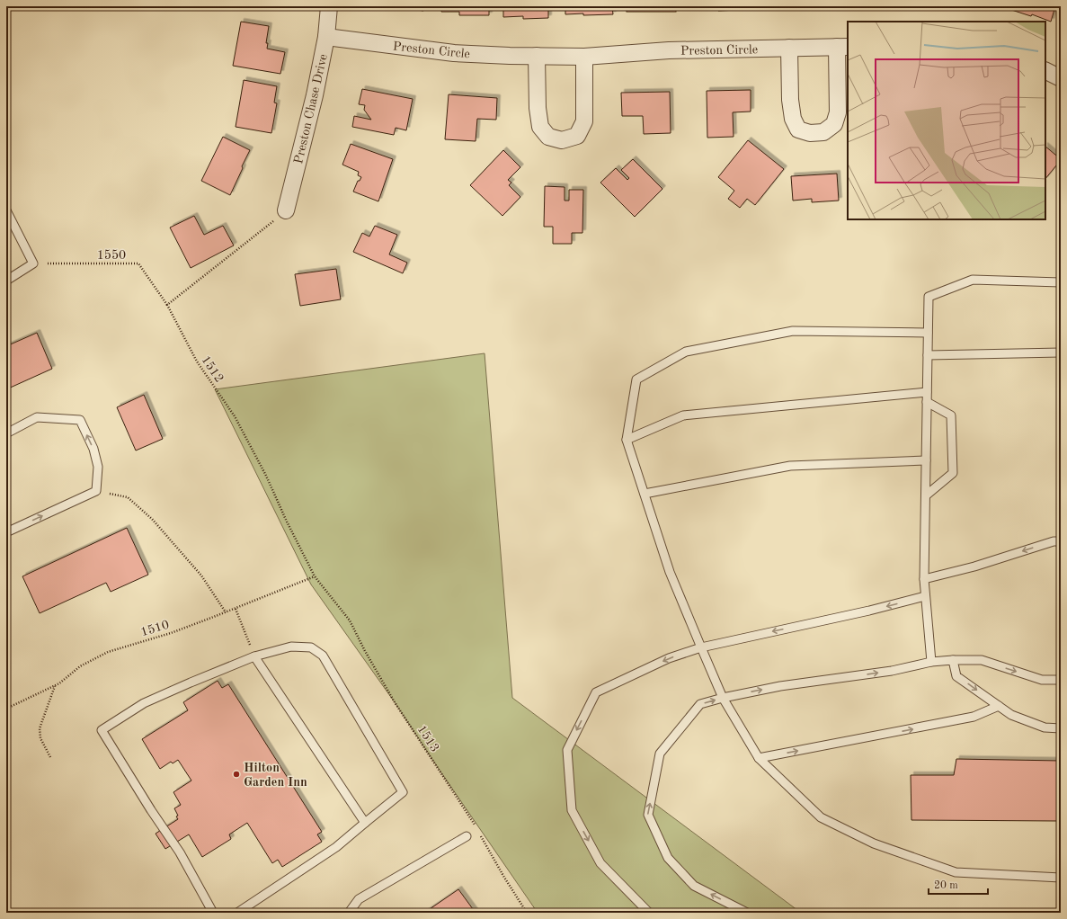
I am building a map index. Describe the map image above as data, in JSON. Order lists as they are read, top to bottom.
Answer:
{
  "streets": {
    "street": ["Preston Circle", "Preston Chase Drive"],
    "path": [
      "1550",
      "1512",
      "1510",
      "1513"
    ]
  },
  "crossings": [
    ["Preston Circle", "Preston Chase Drive"],
    ["1550", "1512"],
    ["1512", "1510"],
    ["1512", "1513"],
    ["1510", "1513"]
  ],
  "places": ["Hilton Garden Inn"],
  "scale_bar": "20 m"
}
